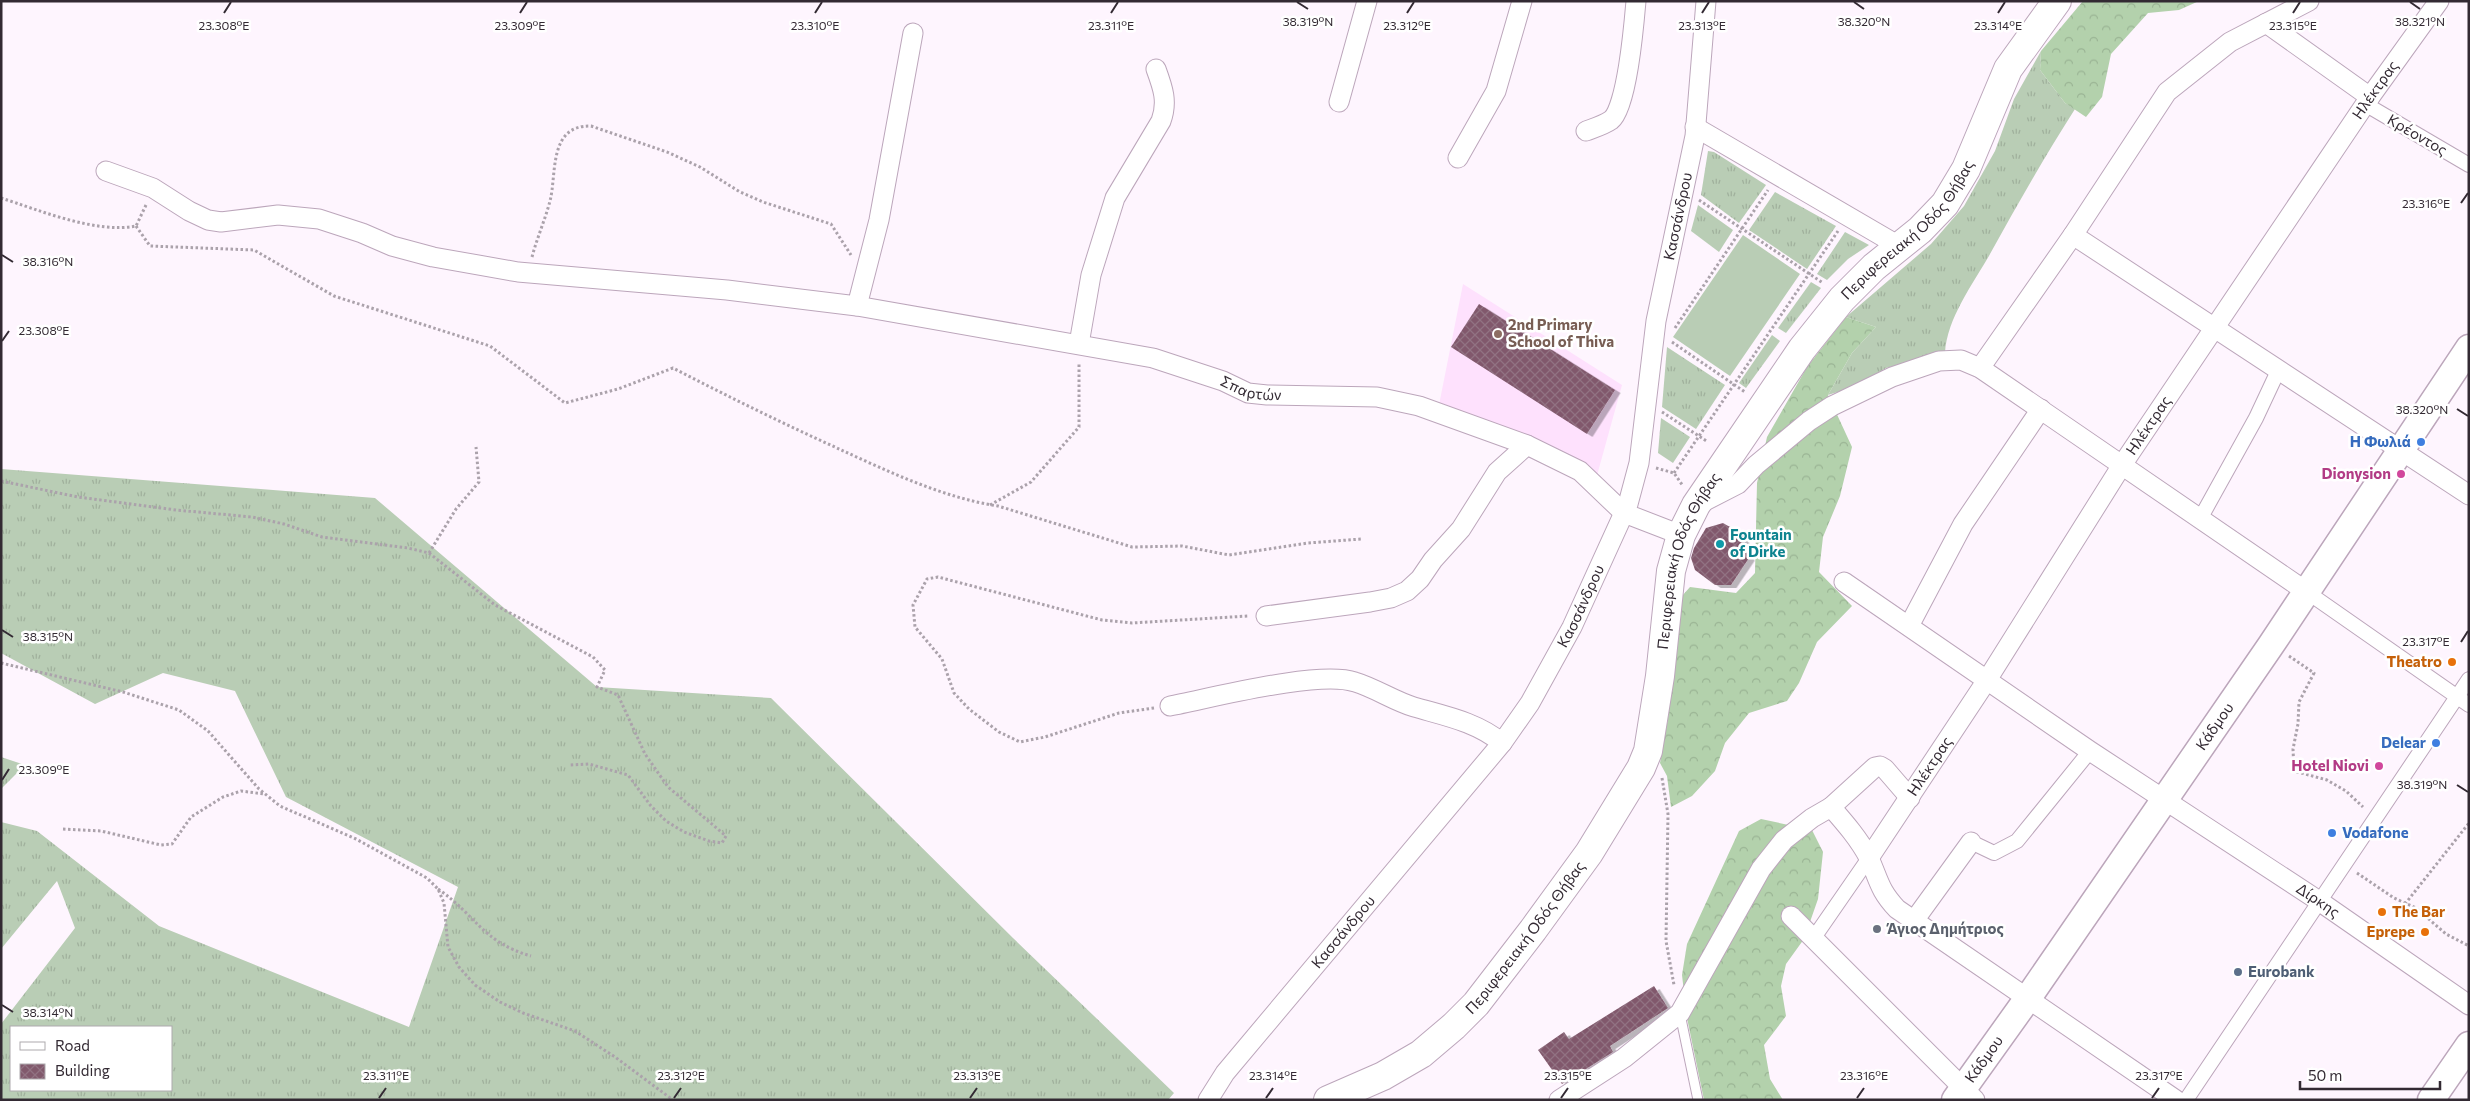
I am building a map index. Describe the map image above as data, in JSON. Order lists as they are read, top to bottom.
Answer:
{
  "streets": {
    "main road": ["Περιφερειακή Οδός Θήβας", "Κάδμου"],
    "street": [
      "Ηλέκτρας",
      "Κρέοντος",
      "Κασσάνδρου",
      "Σπαρτών",
      "Δίρκης"
    ]
  },
  "crossings": [
    ["Ηλέκτρας", "Κρέοντος"],
    ["Ηλέκτρας", "Δίρκης"],
    ["Κασσάνδρου", "Σπαρτών"],
    ["Κάδμου", "Δίρκης"]
  ],
  "places": [
    "2nd Primary School of Thiva",
    "Η Φωλιά",
    "Dionysion",
    "Fountain of Dirke",
    "Theatro",
    "Delear",
    "Hotel Niovi",
    "Vodafone",
    "The Bar",
    "Άγιος Δημήτριος",
    "Eprepe",
    "Eurobank"
  ],
  "legend": ["Road", "Building"],
  "scale_bar": "50 m",
  "coordinates": [
    "38.321°N",
    "38.319°N",
    "38.320°N",
    "23.308°E",
    "23.309°E",
    "23.310°E",
    "23.311°E",
    "23.312°E",
    "23.313°E",
    "23.314°E",
    "23.315°E",
    "23.316°E",
    "38.316°N",
    "38.315°N",
    "23.317°E",
    "38.314°N"
  ]
}
